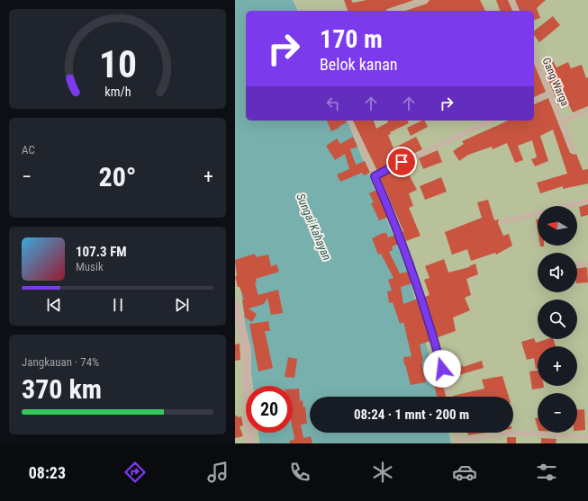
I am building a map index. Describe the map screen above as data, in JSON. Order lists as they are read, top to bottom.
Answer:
{
  "streets": {
    "lane": ["Gang Warga"]
  },
  "water": ["Sungai Kahayan"],
  "north": "left",
  "page": {
    "turn": ["170 m", "Belok kanan"],
    "tile": [
      "AC",
      ["Jangkauan · 74%", "370 km"]
    ],
    "heat": ["−", "20°", "+"],
    "map_buttons": ["+", "−"],
    "song": ["107.3 FM", "Musik"],
    "limit": "20",
    "trip": "08:24 · 1 mnt · 200 m",
    "tabs": "08:23",
    "gauge": ["10", "km/h"]
  }
}
